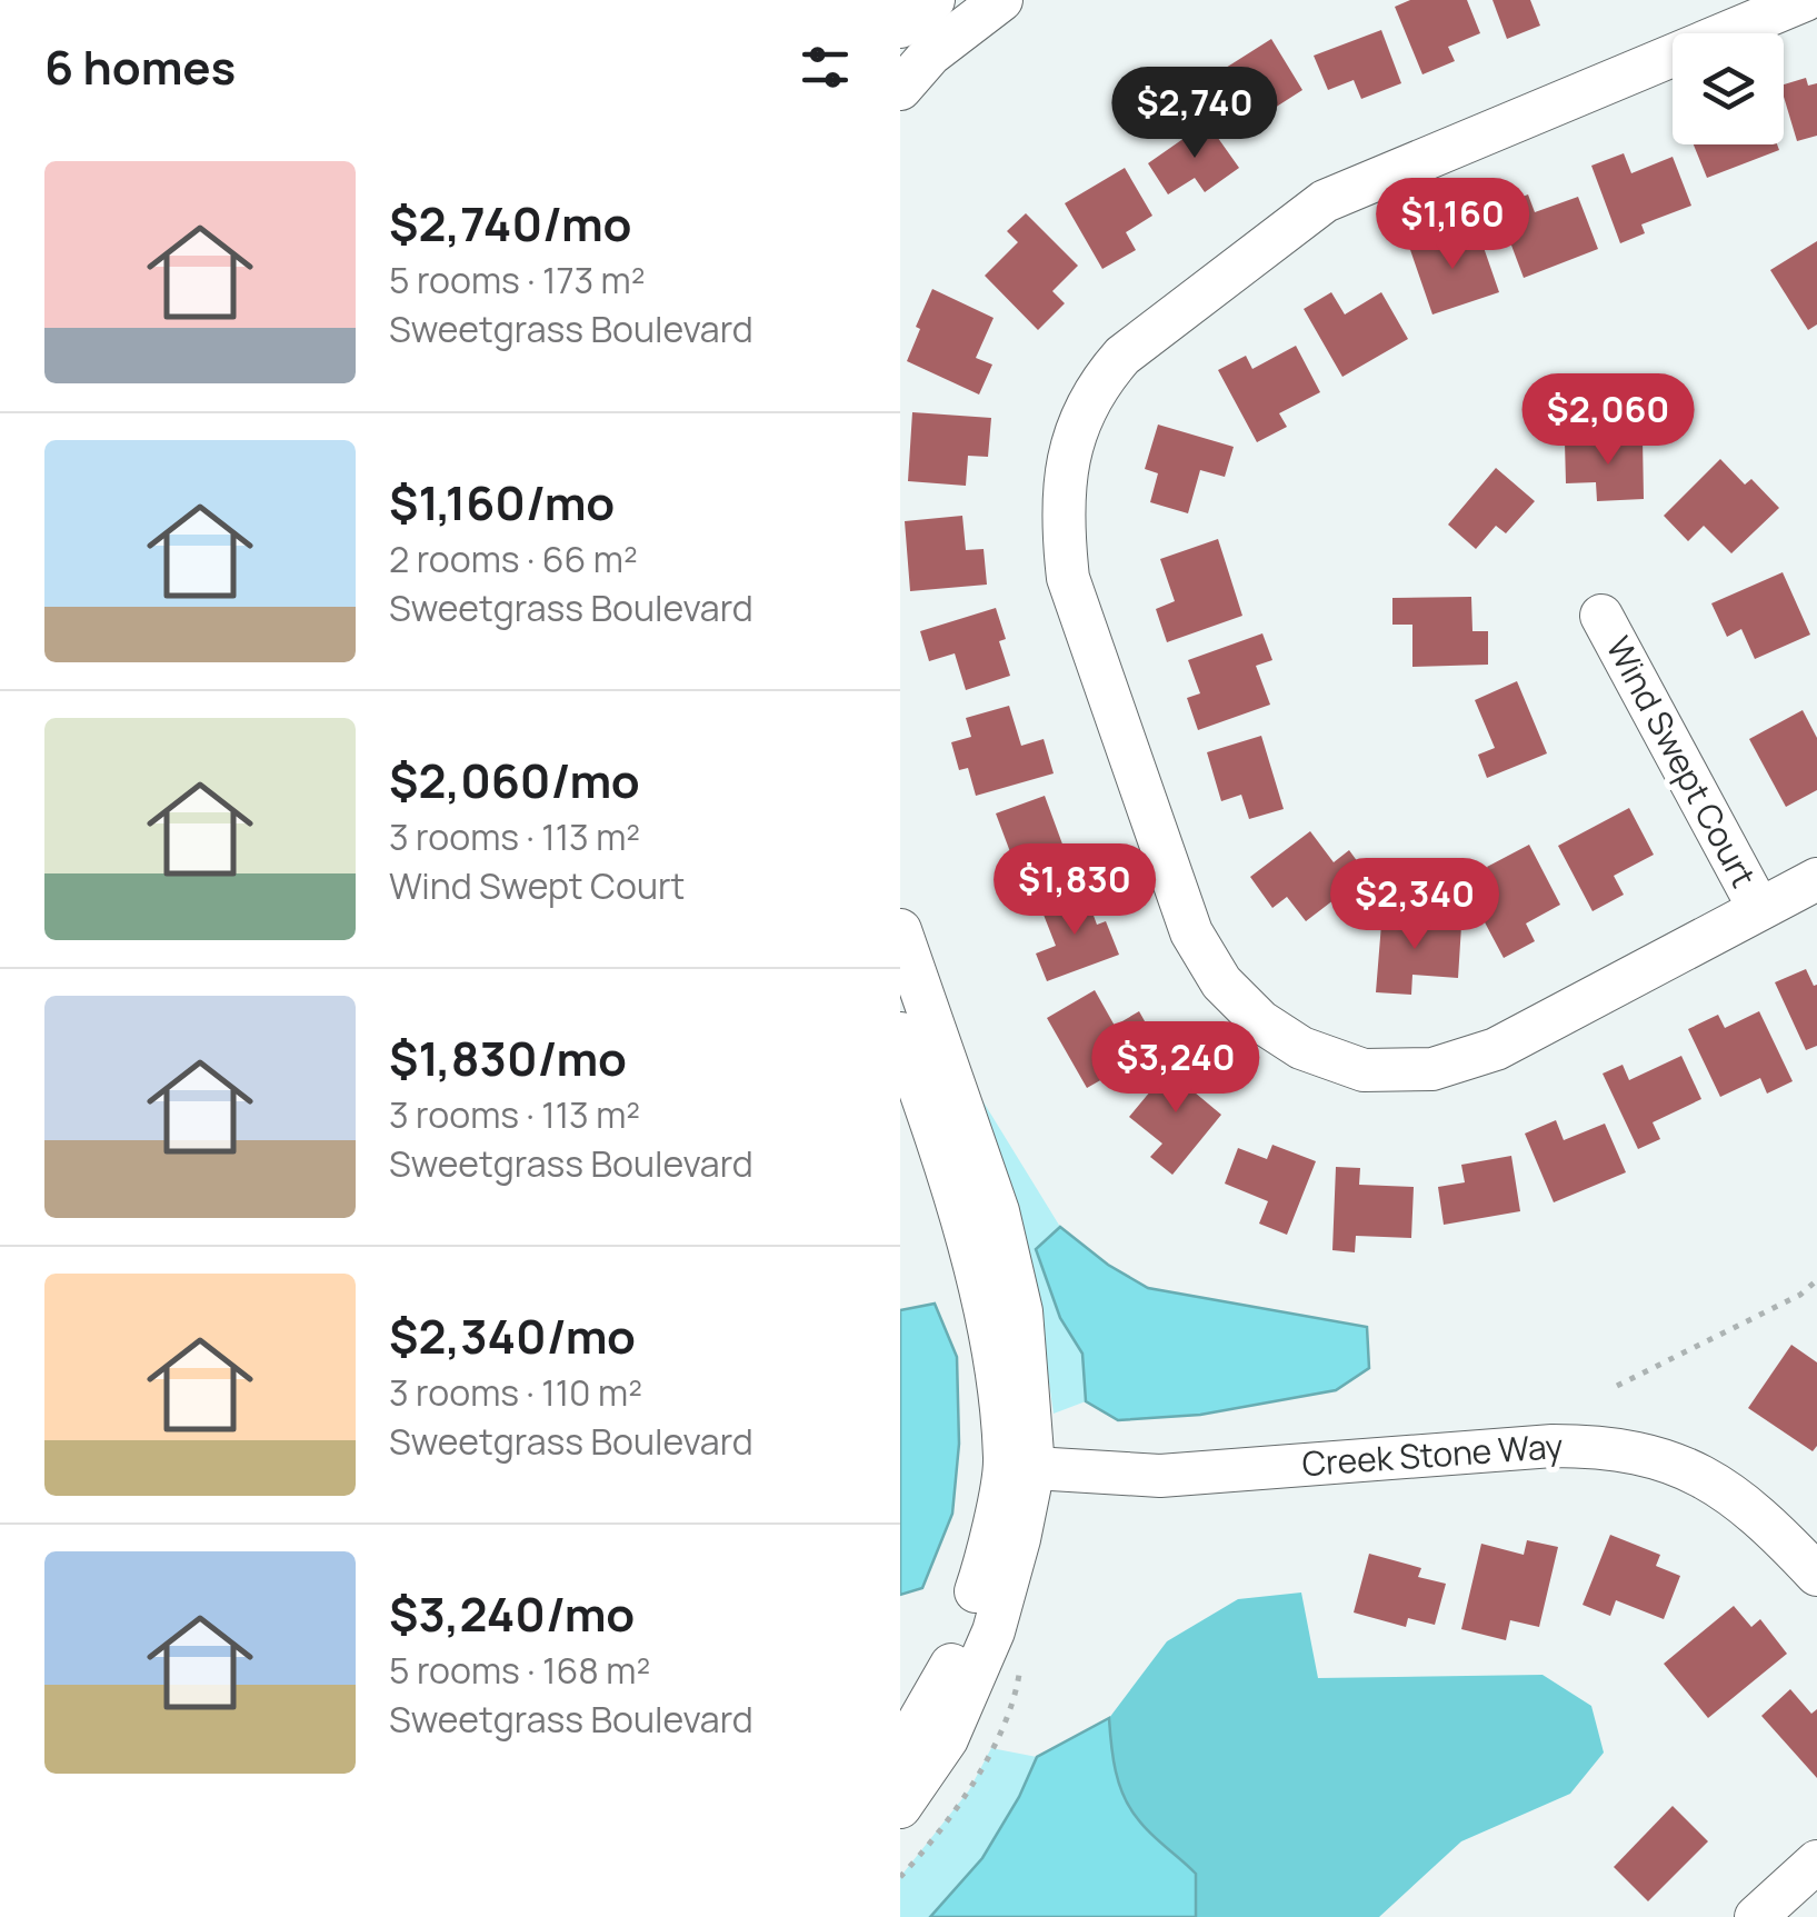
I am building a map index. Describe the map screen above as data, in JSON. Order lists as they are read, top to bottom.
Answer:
{
  "streets": {
    "street": ["Wind Swept Court", "Creek Stone Way"]
  },
  "page": {
    "heading": "6 homes",
    "price": [
      "$2,740",
      "$1,160",
      "$2,060",
      "$1,830",
      "$2,340",
      "$3,240"
    ],
    "list": [
      {
        "name": "$2,740/mo",
        "note": "5 rooms · 173 m² · Sweetgrass Boulevard"
      },
      {
        "name": "$1,160/mo",
        "note": "2 rooms · 66 m² · Sweetgrass Boulevard"
      },
      {
        "name": "$2,060/mo",
        "note": "3 rooms · 113 m² · Wind Swept Court"
      },
      {
        "name": "$1,830/mo",
        "note": "3 rooms · 113 m² · Sweetgrass Boulevard"
      },
      {
        "name": "$2,340/mo",
        "note": "3 rooms · 110 m² · Sweetgrass Boulevard"
      },
      {
        "name": "$3,240/mo",
        "note": "5 rooms · 168 m² · Sweetgrass Boulevard"
      }
    ]
  }
}
